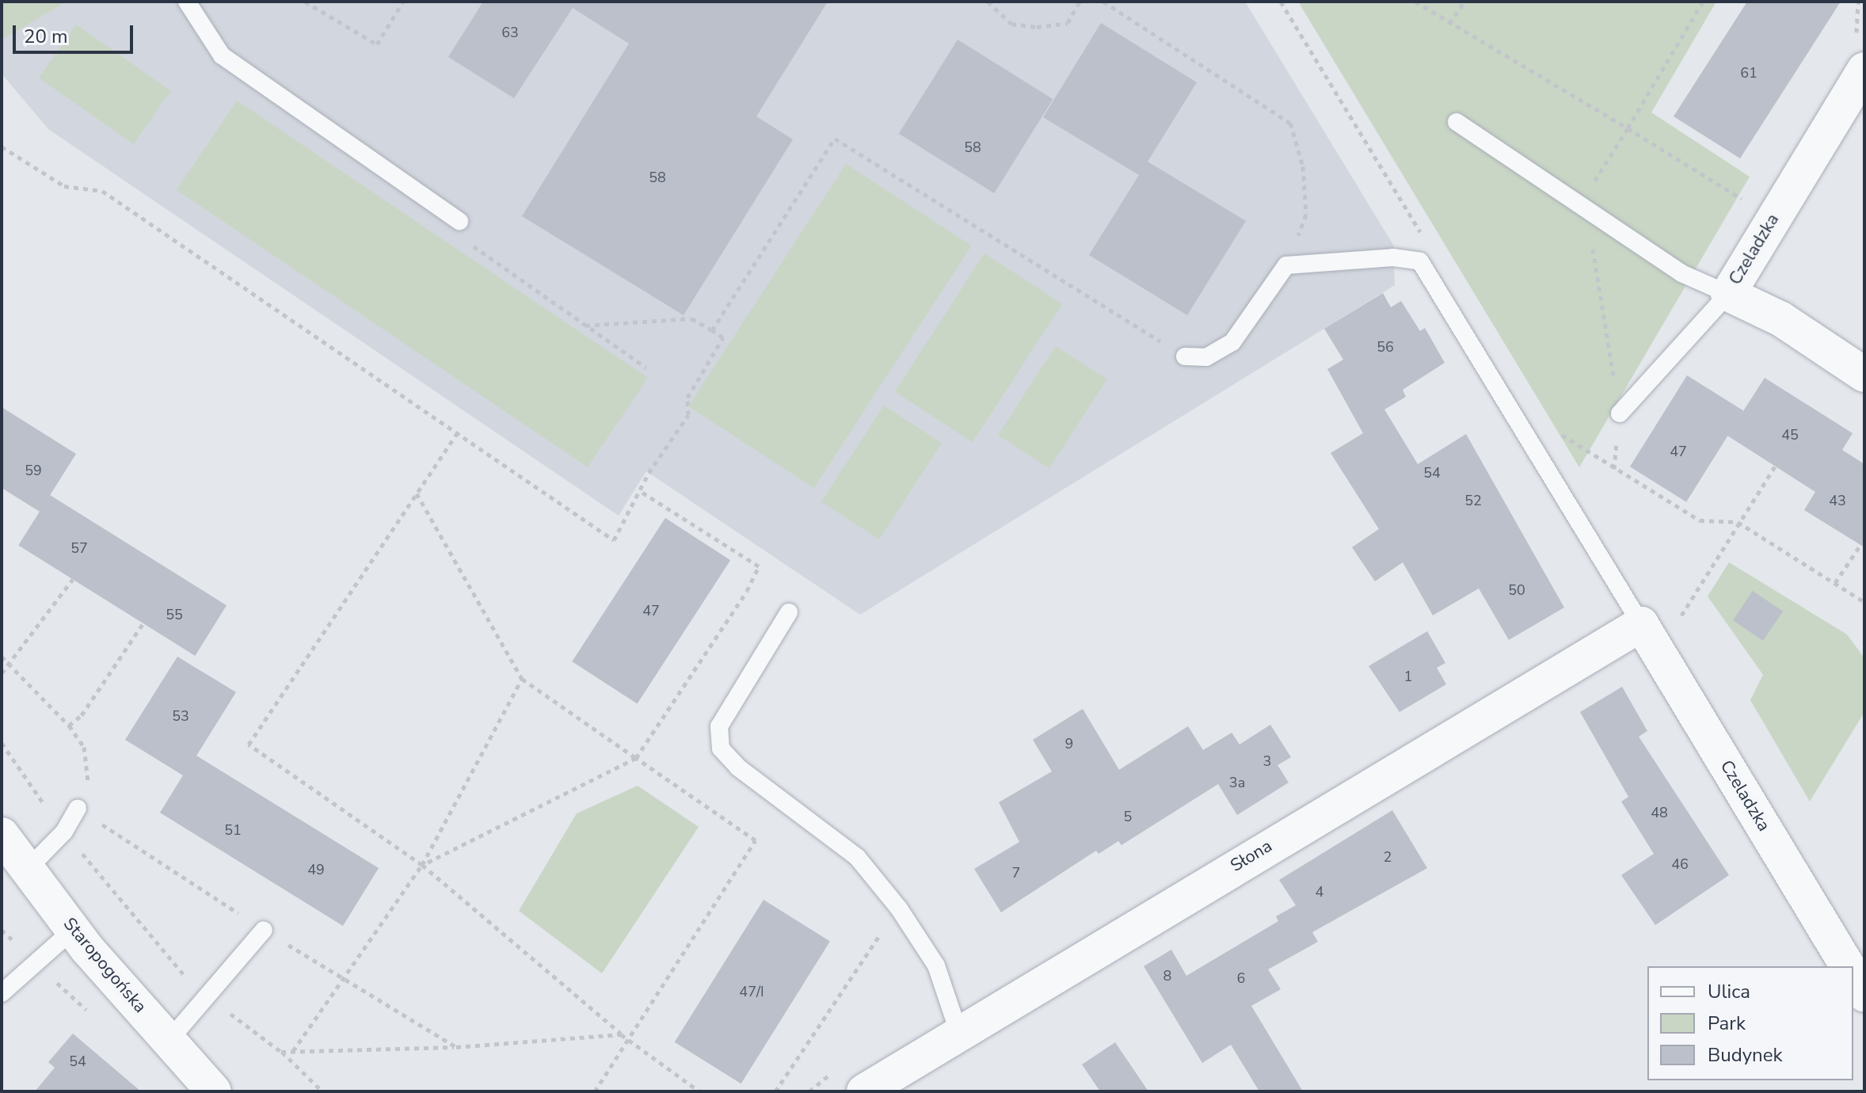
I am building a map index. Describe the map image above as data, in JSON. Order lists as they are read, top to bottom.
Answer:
{
  "streets": {
    "street": ["Czeladzka", "Słona", "Staropogońska"]
  },
  "crossings": [
    ["Czeladzka", "Słona"]
  ],
  "house_numbers": [
    "63",
    "61",
    "58",
    "58",
    "56",
    "45",
    "47",
    "59",
    "54",
    "52",
    "43",
    "57",
    "50",
    "47",
    "55",
    "1",
    "53",
    "9",
    "3",
    "3a",
    "48",
    "5",
    "51",
    "2",
    "46",
    "49",
    "7",
    "4",
    "8",
    "6",
    "47/I",
    "54"
  ],
  "legend": ["Ulica", "Park", "Budynek"],
  "scale_bar": "20 m"
}
